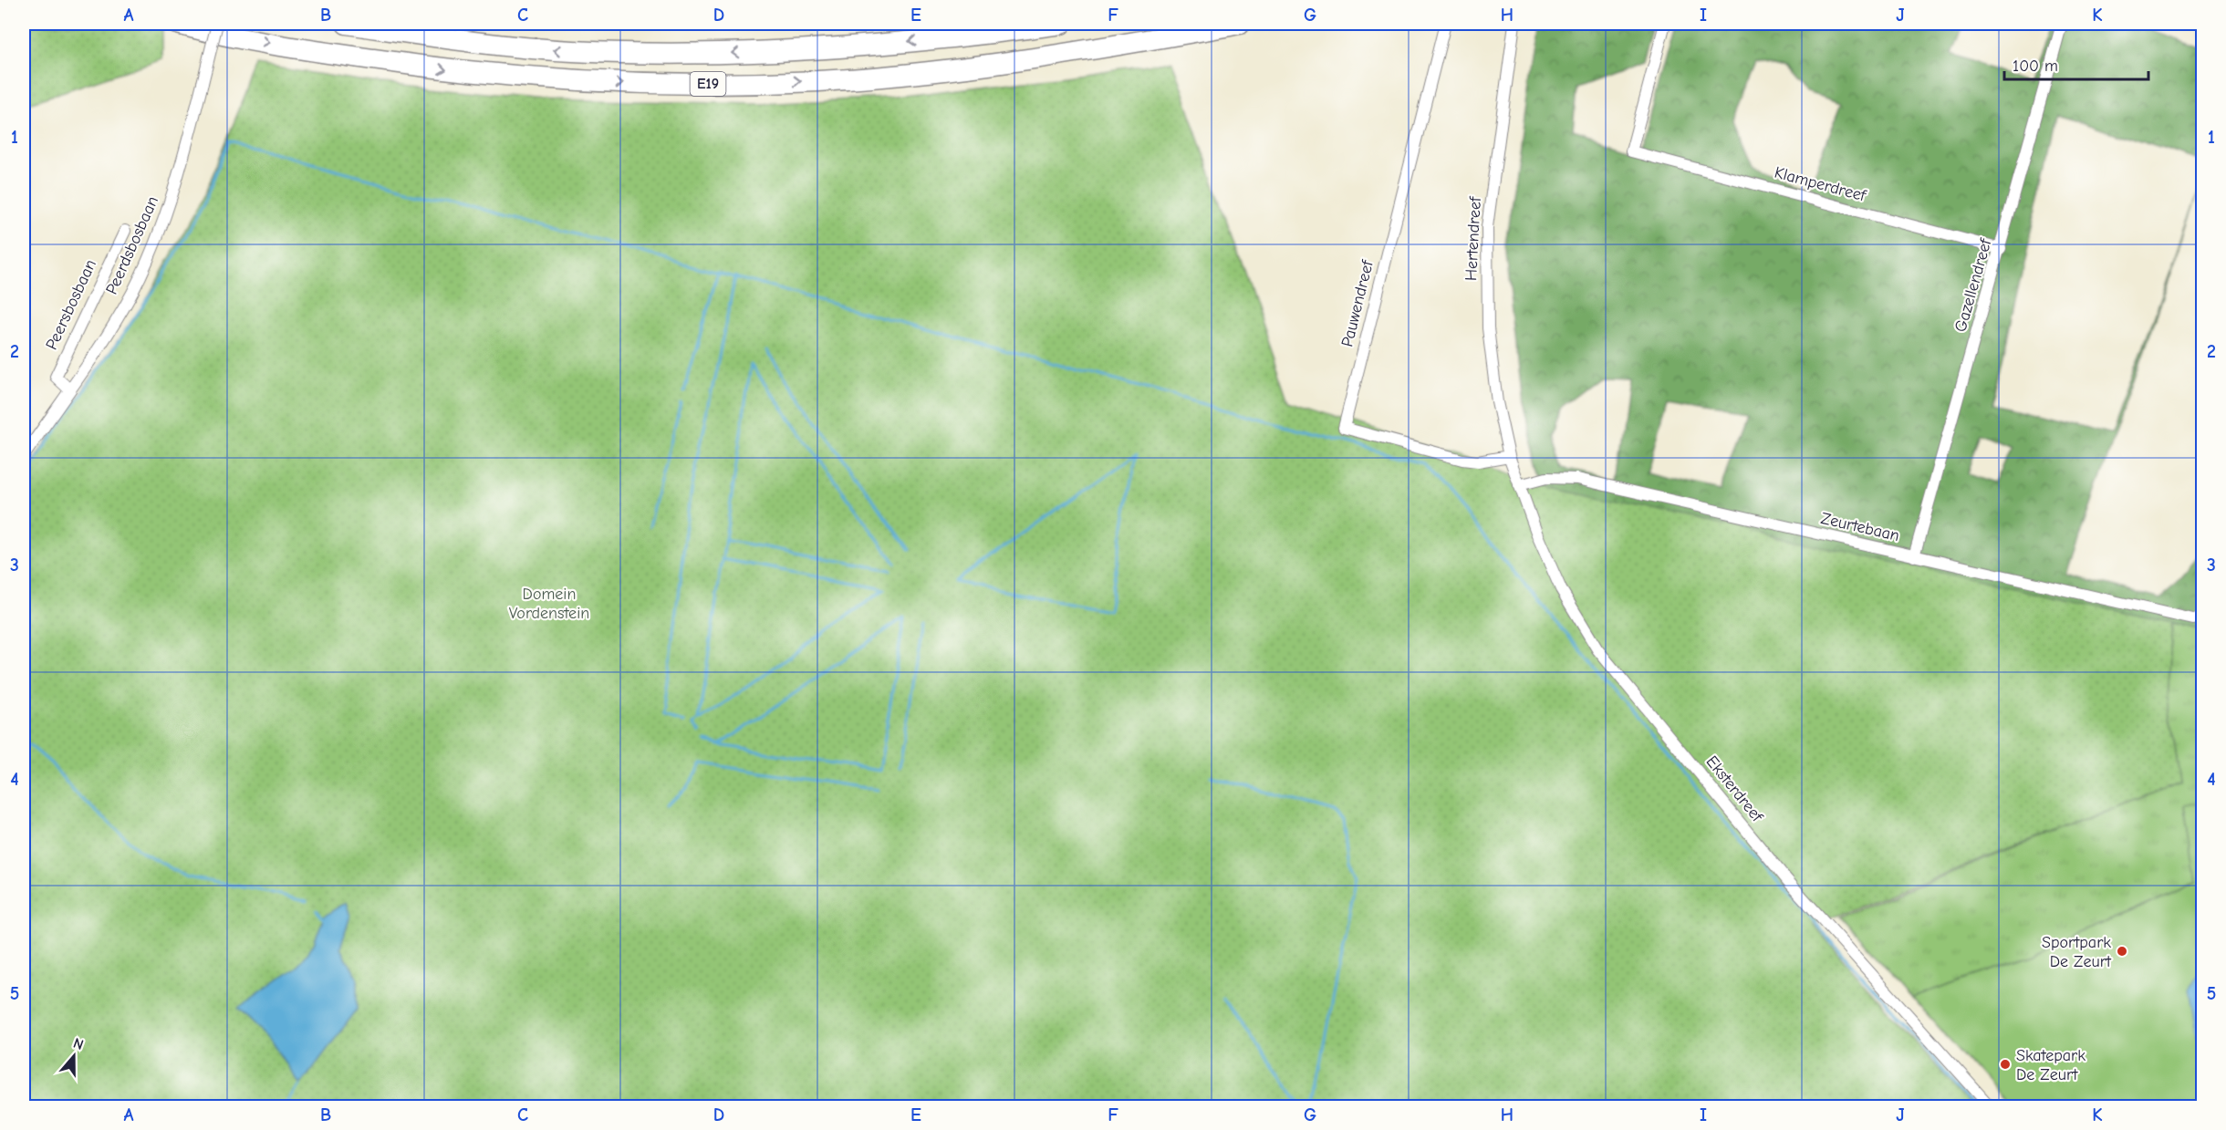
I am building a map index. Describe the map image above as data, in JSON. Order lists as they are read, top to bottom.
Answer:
{
  "streets": {
    "highway": ["E19"],
    "street": [
      "Klamperdreef",
      "Hertendreef",
      "Peerdsbosbaan",
      "Gazellendreef",
      "Pauwendreef",
      "Peersbosbaan",
      "Zeurtebaan",
      "Eksterdreef"
    ]
  },
  "crossings": [
    ["Klamperdreef", "Gazellendreef"],
    ["Hertendreef", "Pauwendreef"],
    ["Hertendreef", "Eksterdreef"],
    ["Peerdsbosbaan", "Peersbosbaan"],
    ["Gazellendreef", "Zeurtebaan"],
    ["Pauwendreef", "Eksterdreef"],
    ["Zeurtebaan", "Eksterdreef"]
  ],
  "parks": ["Domein Vordenstein"],
  "places": ["Sportpark De Zeurt", "Skatepark De Zeurt"],
  "scale_bar": "100 m",
  "north": "top",
  "grid": {
    "columns": [
      "A",
      "B",
      "C",
      "D",
      "E",
      "F",
      "G",
      "H",
      "I",
      "J",
      "K"
    ],
    "rows": [
      "1",
      "2",
      "3",
      "4",
      "5"
    ]
  }
}
